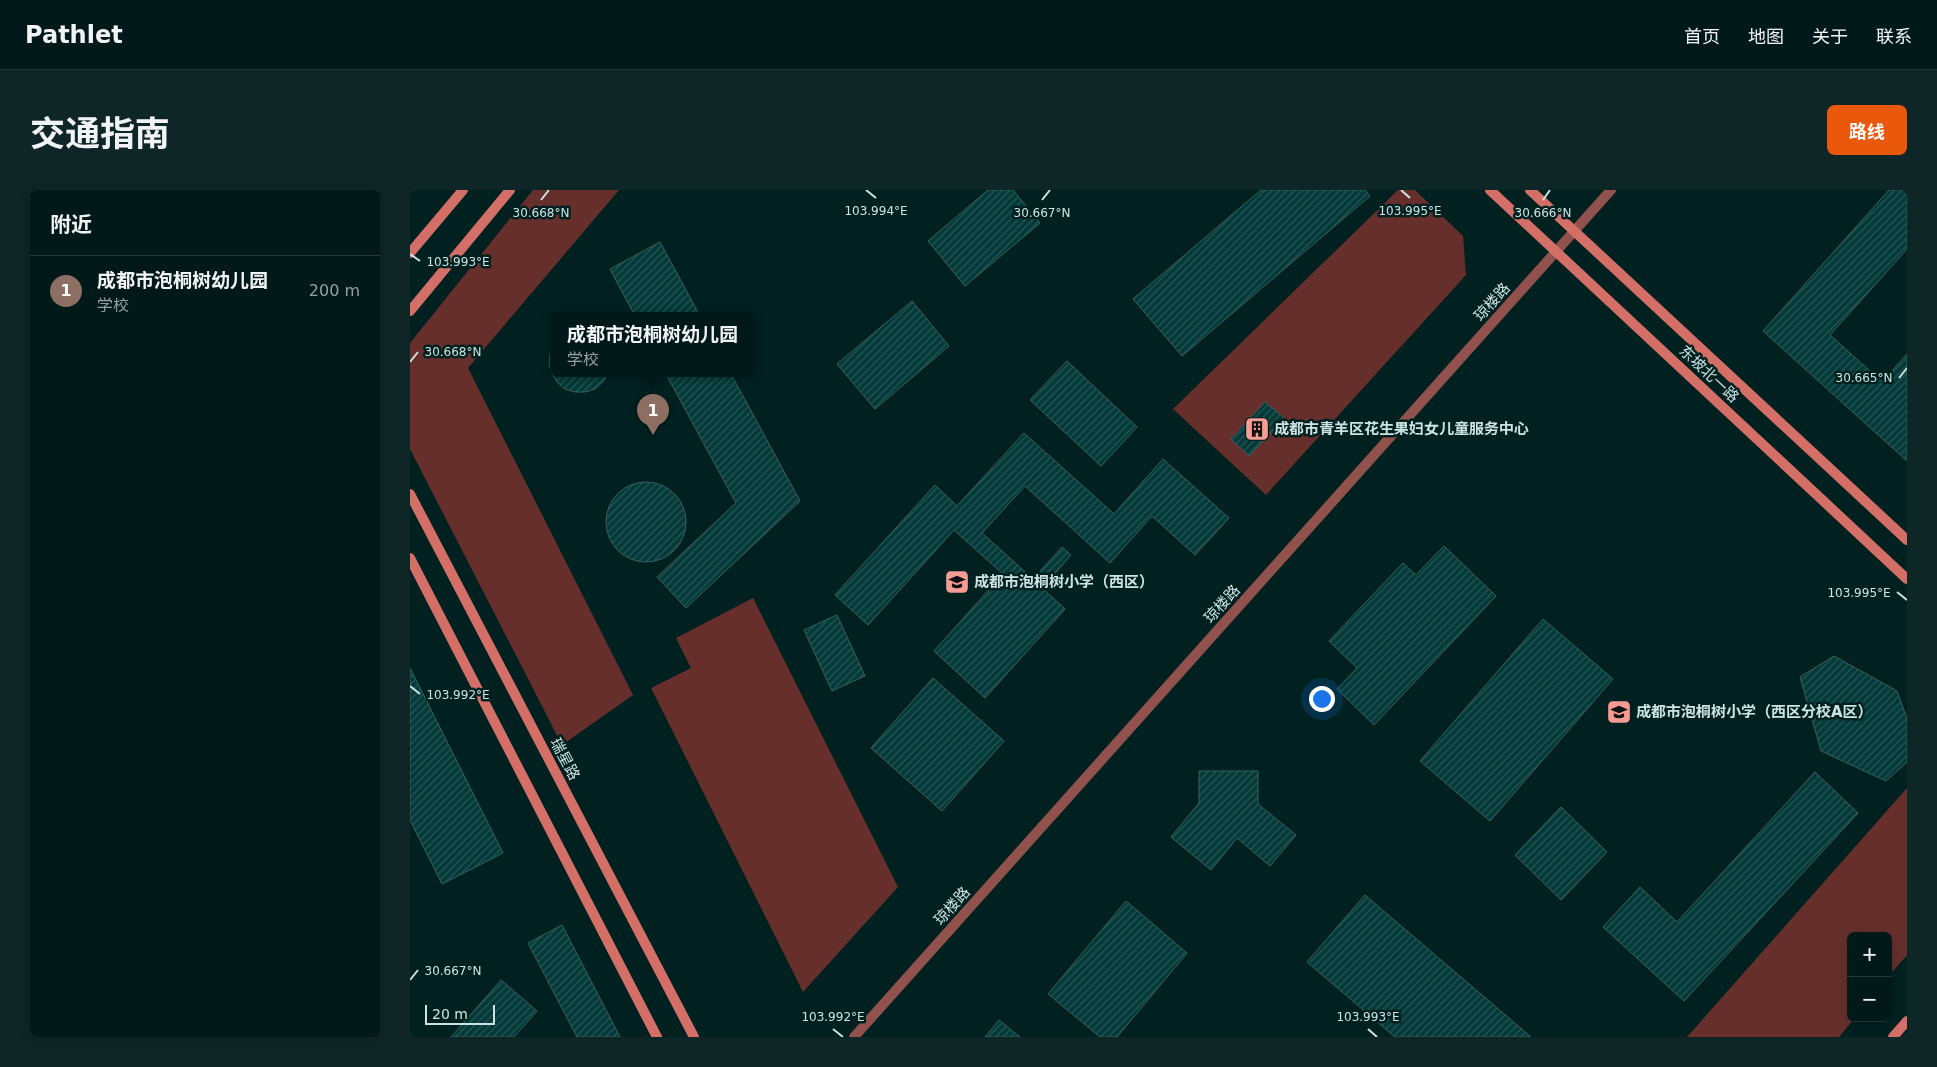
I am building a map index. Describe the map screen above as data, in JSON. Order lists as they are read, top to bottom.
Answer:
{
  "streets": {
    "street": ["琼楼路", "东坡北一路", "瑞星路"]
  },
  "crossings": [
    ["琼楼路", "东坡北一路"]
  ],
  "places": {
    "building": ["成都市青羊区花生果妇女儿童服务中心"],
    "school or university": ["成都市泡桐树小学（西区）", "成都市泡桐树小学（西区分校A区）"]
  },
  "scale_bar": "20 m",
  "page": {
    "header": "Pathlet",
    "nav": [
      "首页",
      "地图",
      "关于",
      "联系"
    ],
    "title": "交通指南",
    "buttons": "路线",
    "heading": "附近",
    "list": [
      {
        "mark": "1",
        "name": "成都市泡桐树幼儿园",
        "note": "学校",
        "value": "200 m"
      }
    ],
    "popup": ["成都市泡桐树幼儿园", "学校"],
    "pins": "1",
    "map_buttons": ["+", "−"],
    "scale": "20 m"
  },
  "coordinates": [
    "103.994°E",
    "103.995°E",
    "30.668°N",
    "30.667°N",
    "30.666°N",
    "103.993°E",
    "30.665°N",
    "103.992°E"
  ]
}
